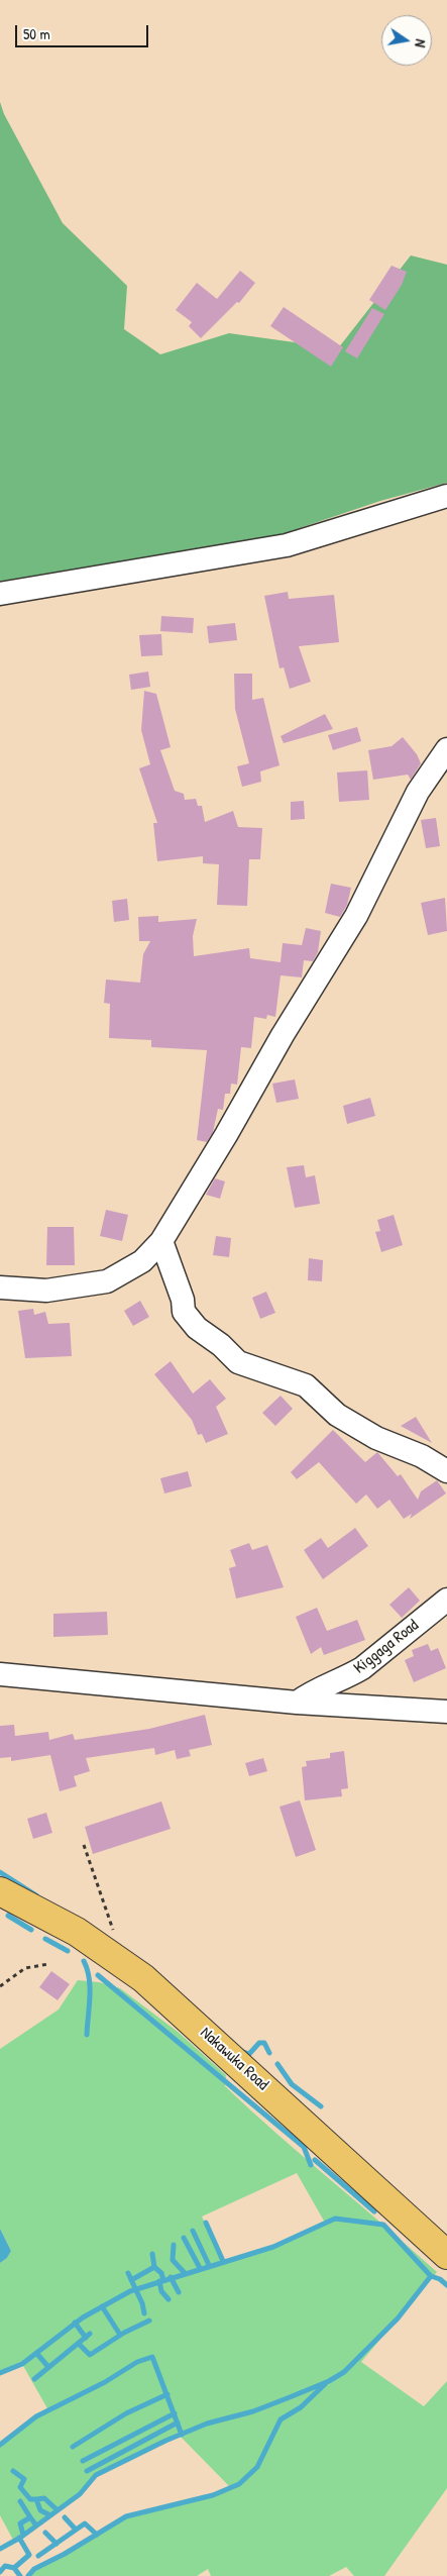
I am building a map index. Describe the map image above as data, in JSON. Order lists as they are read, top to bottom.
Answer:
{
  "streets": {
    "main road": ["Nakawuka Road"],
    "street": ["Kiggaga Road"]
  },
  "scale_bar": "50 m",
  "north": "right"
}
